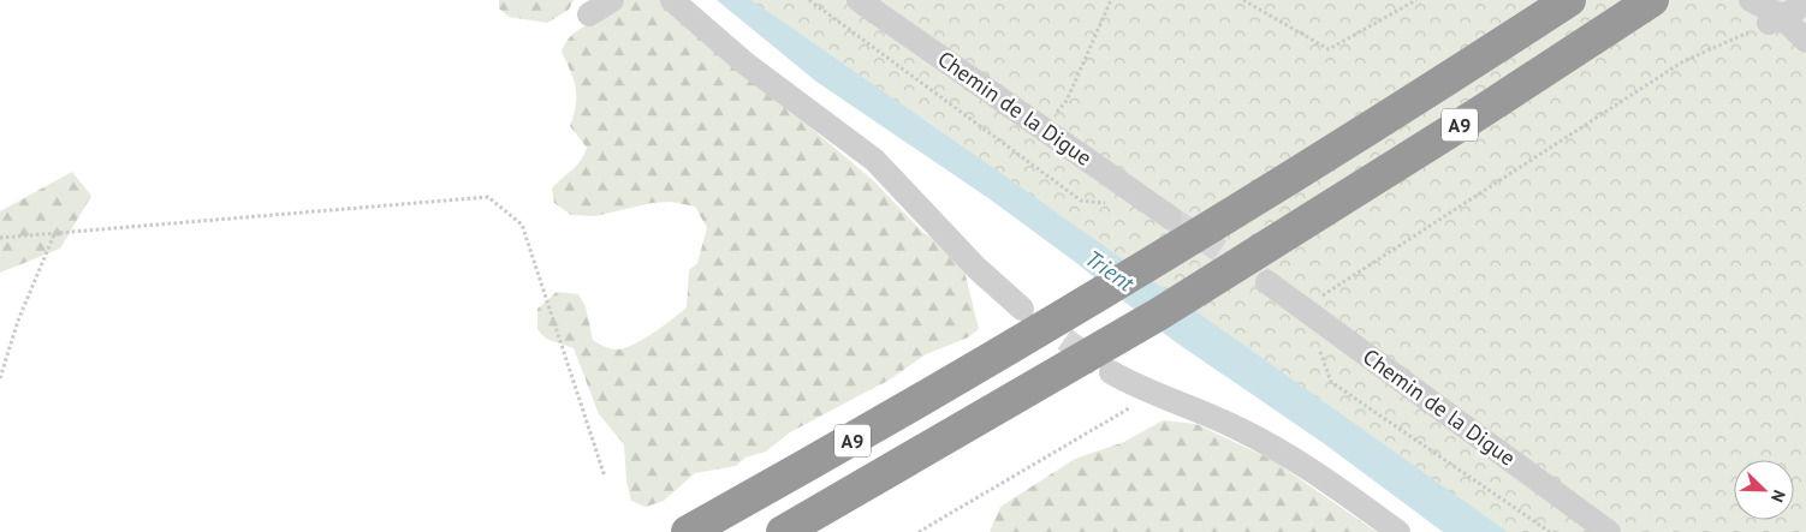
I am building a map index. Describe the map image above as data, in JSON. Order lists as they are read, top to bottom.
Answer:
{
  "streets": {
    "highway": ["A9"],
    "street": ["Chemin de la Digue"]
  },
  "water": ["Trient"],
  "north": "bottom right"
}
